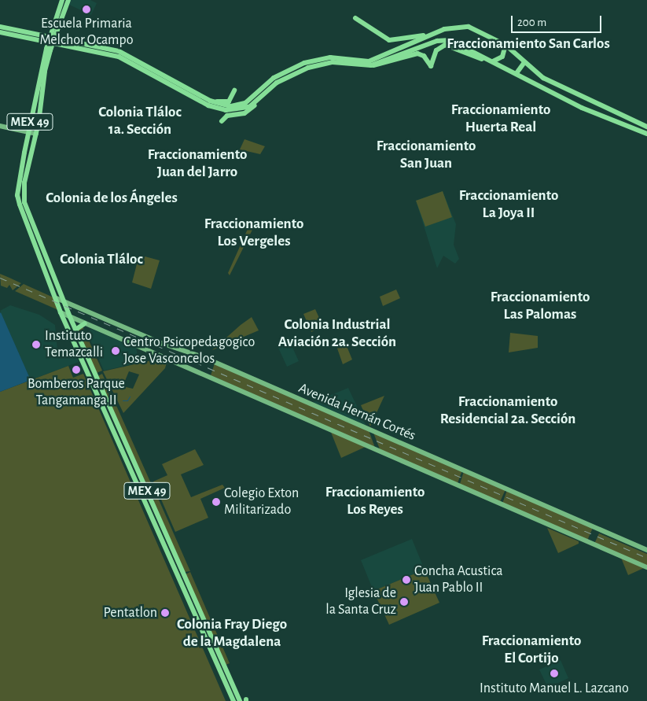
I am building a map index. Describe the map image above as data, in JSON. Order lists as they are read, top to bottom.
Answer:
{
  "streets": {
    "main road": ["MEX 49", "Avenida Hernán Cortés"]
  },
  "crossings": [
    ["MEX 49", "Avenida Hernán Cortés"]
  ],
  "districts": [
    "Fraccionamiento San Carlos",
    "Fraccionamiento Huerta Real",
    "Colonia Tláloc 1a. Sección",
    "Fraccionamiento San Juan",
    "Fraccionamiento Juan del Jarro",
    "Fraccionamiento La Joya II",
    "Colonia de los Ángeles",
    "Fraccionamiento Los Vergeles",
    "Colonia Tláloc",
    "Fraccionamiento Las Palomas",
    "Colonia Industrial Aviación 2a. Sección",
    "Fraccionamiento Residencial 2a. Sección",
    "Fraccionamiento Los Reyes",
    "Colonia Fray Diego de la Magdalena",
    "Fraccionamiento El Cortijo"
  ],
  "places": [
    "Escuela Primaria Melchor Ocampo",
    "Instituto Temazcalli",
    "Centro Psicopedagogico Jose Vasconcelos",
    "Bomberos Parque Tangamanga II",
    "Colegio Exton Militarizado",
    "Concha Acustica Juan Pablo II",
    "Iglesia de la Santa Cruz",
    "Pentatlon",
    "Instituto Manuel L. Lazcano"
  ],
  "scale_bar": "200 m"
}
